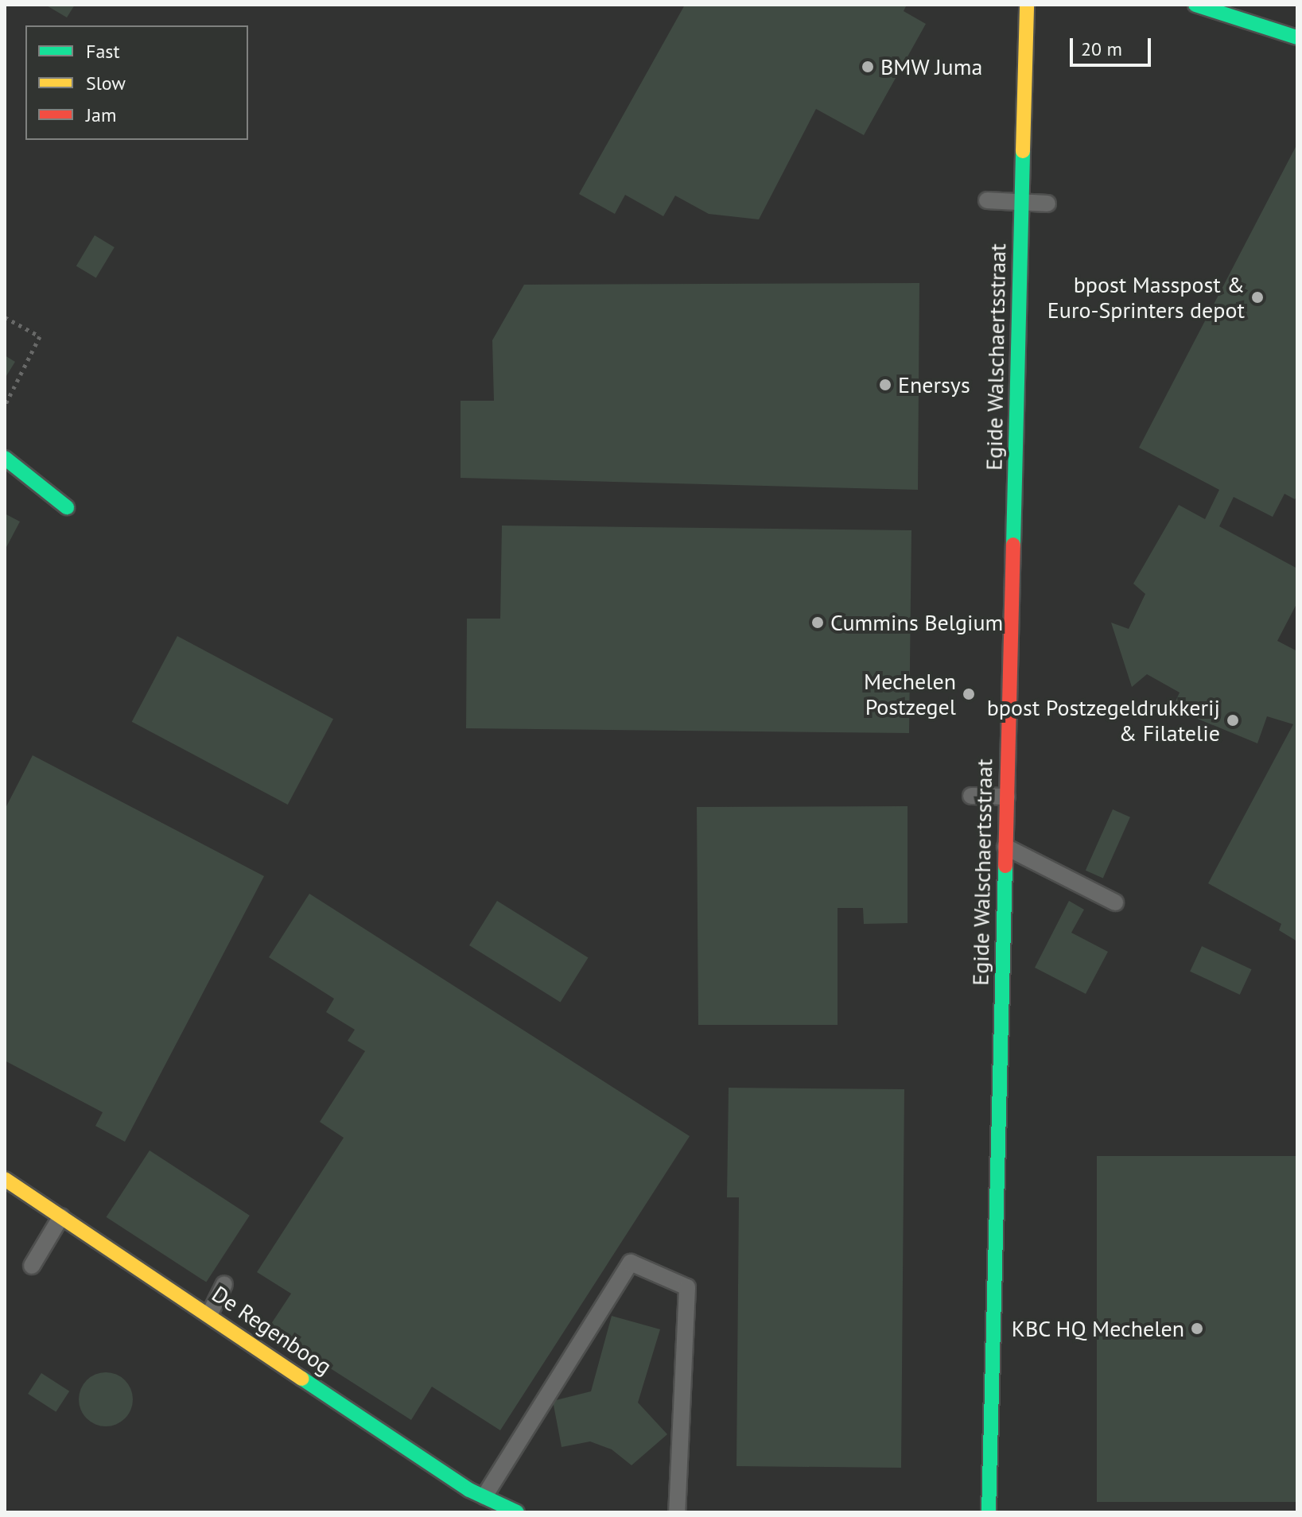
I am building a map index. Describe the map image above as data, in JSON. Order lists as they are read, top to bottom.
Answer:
{
  "streets": {
    "street": ["Egide Walschaertsstraat", "De Regenboog"]
  },
  "places": [
    "BMW Juma",
    "bpost Masspost & Euro-Sprinters depot",
    "Enersys",
    "Cummins Belgium",
    "Mechelen Postzegel",
    "bpost Postzegeldrukkerij & Filatelie",
    "KBC HQ Mechelen"
  ],
  "legend": ["Fast", "Slow", "Jam"],
  "scale_bar": "20 m"
}
